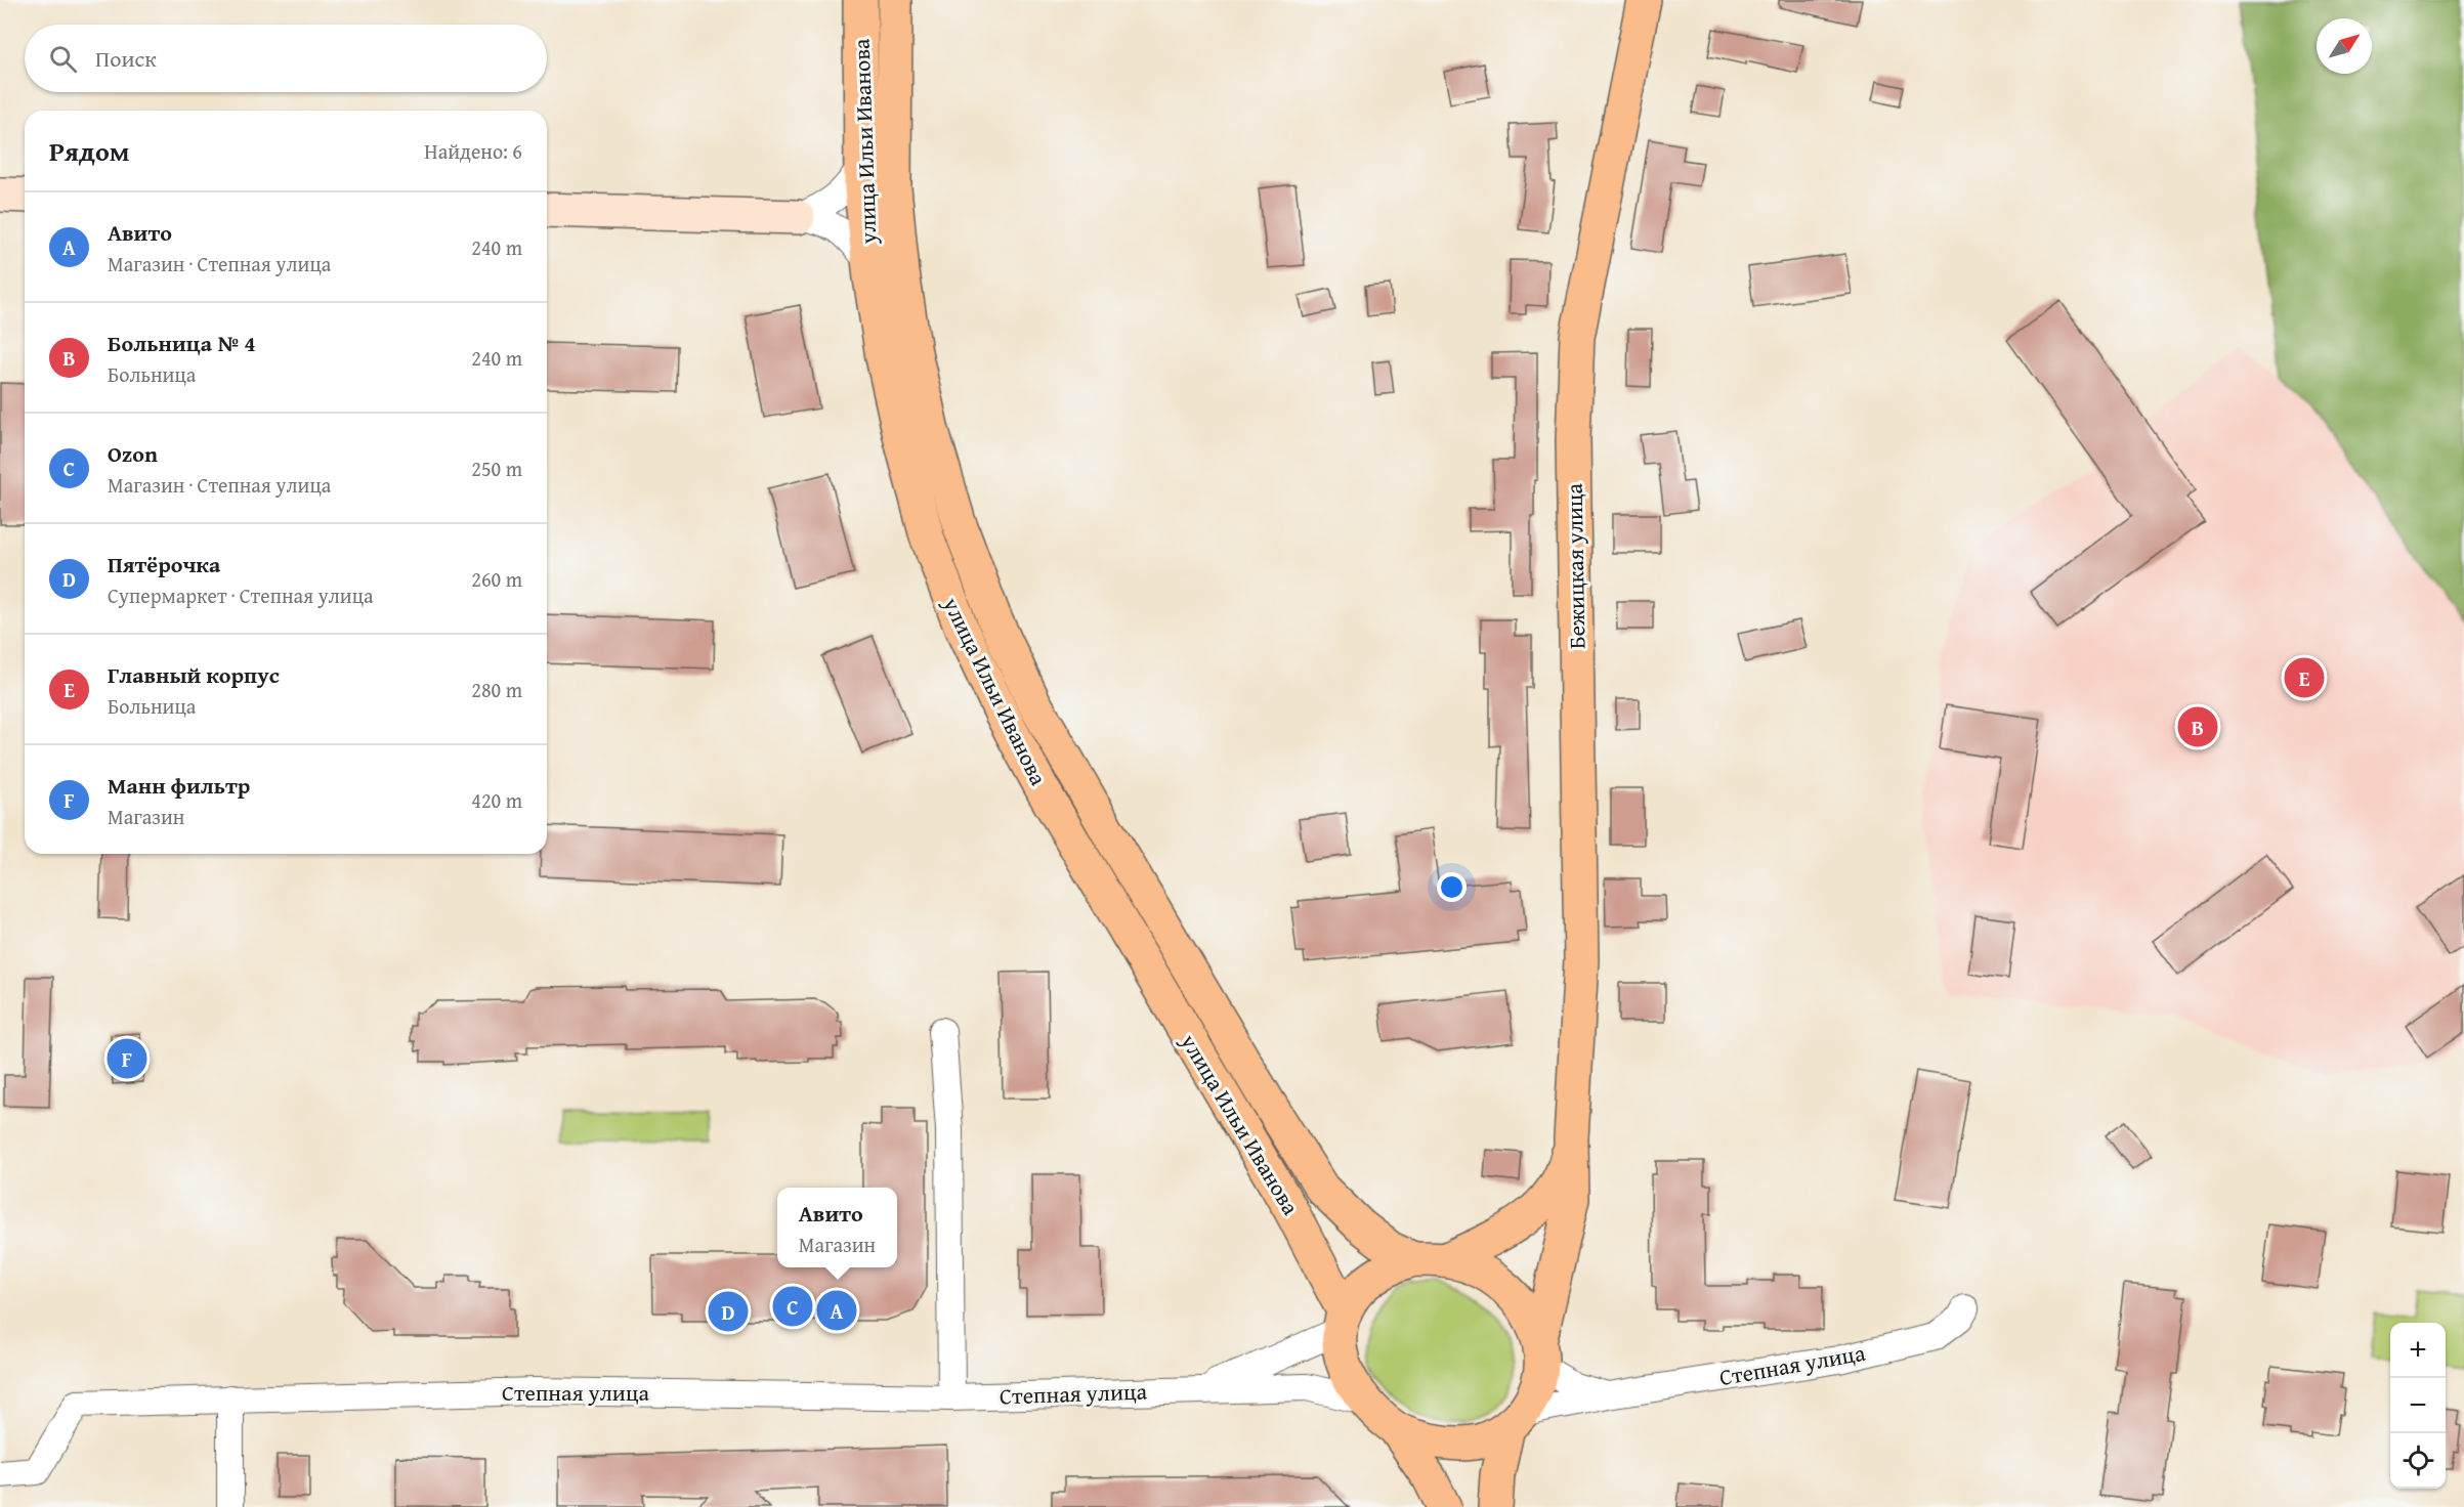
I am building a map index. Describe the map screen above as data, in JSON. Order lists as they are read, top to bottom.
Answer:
{
  "streets": {
    "main road": ["улица Ильи Иванова", "Бежицкая улица"],
    "street": ["Степная улица"]
  },
  "crossings": [
    ["улица Ильи Иванова", "Степная улица"]
  ],
  "north": "top right",
  "page": {
    "search": "Поиск",
    "heading": ["Рядом", "Найдено: 6"],
    "list": [
      {
        "mark": "A",
        "name": "Авито",
        "note": "Магазин · Степная улица",
        "value": "240 m"
      },
      {
        "mark": "B",
        "name": "Больница № 4",
        "note": "Больница",
        "value": "240 m"
      },
      {
        "mark": "C",
        "name": "Ozon",
        "note": "Магазин · Степная улица",
        "value": "250 m"
      },
      {
        "mark": "D",
        "name": "Пятёрочка",
        "note": "Супермаркет · Степная улица",
        "value": "260 m"
      },
      {
        "mark": "E",
        "name": "Главный корпус",
        "note": "Больница",
        "value": "280 m"
      },
      {
        "mark": "F",
        "name": "Манн фильтр",
        "note": "Магазин",
        "value": "420 m"
      }
    ],
    "pins": [
      "E",
      "B",
      "F",
      "C",
      "A",
      "D"
    ],
    "popup": ["Авито", "Магазин"],
    "map_buttons": ["+", "−"]
  }
}
